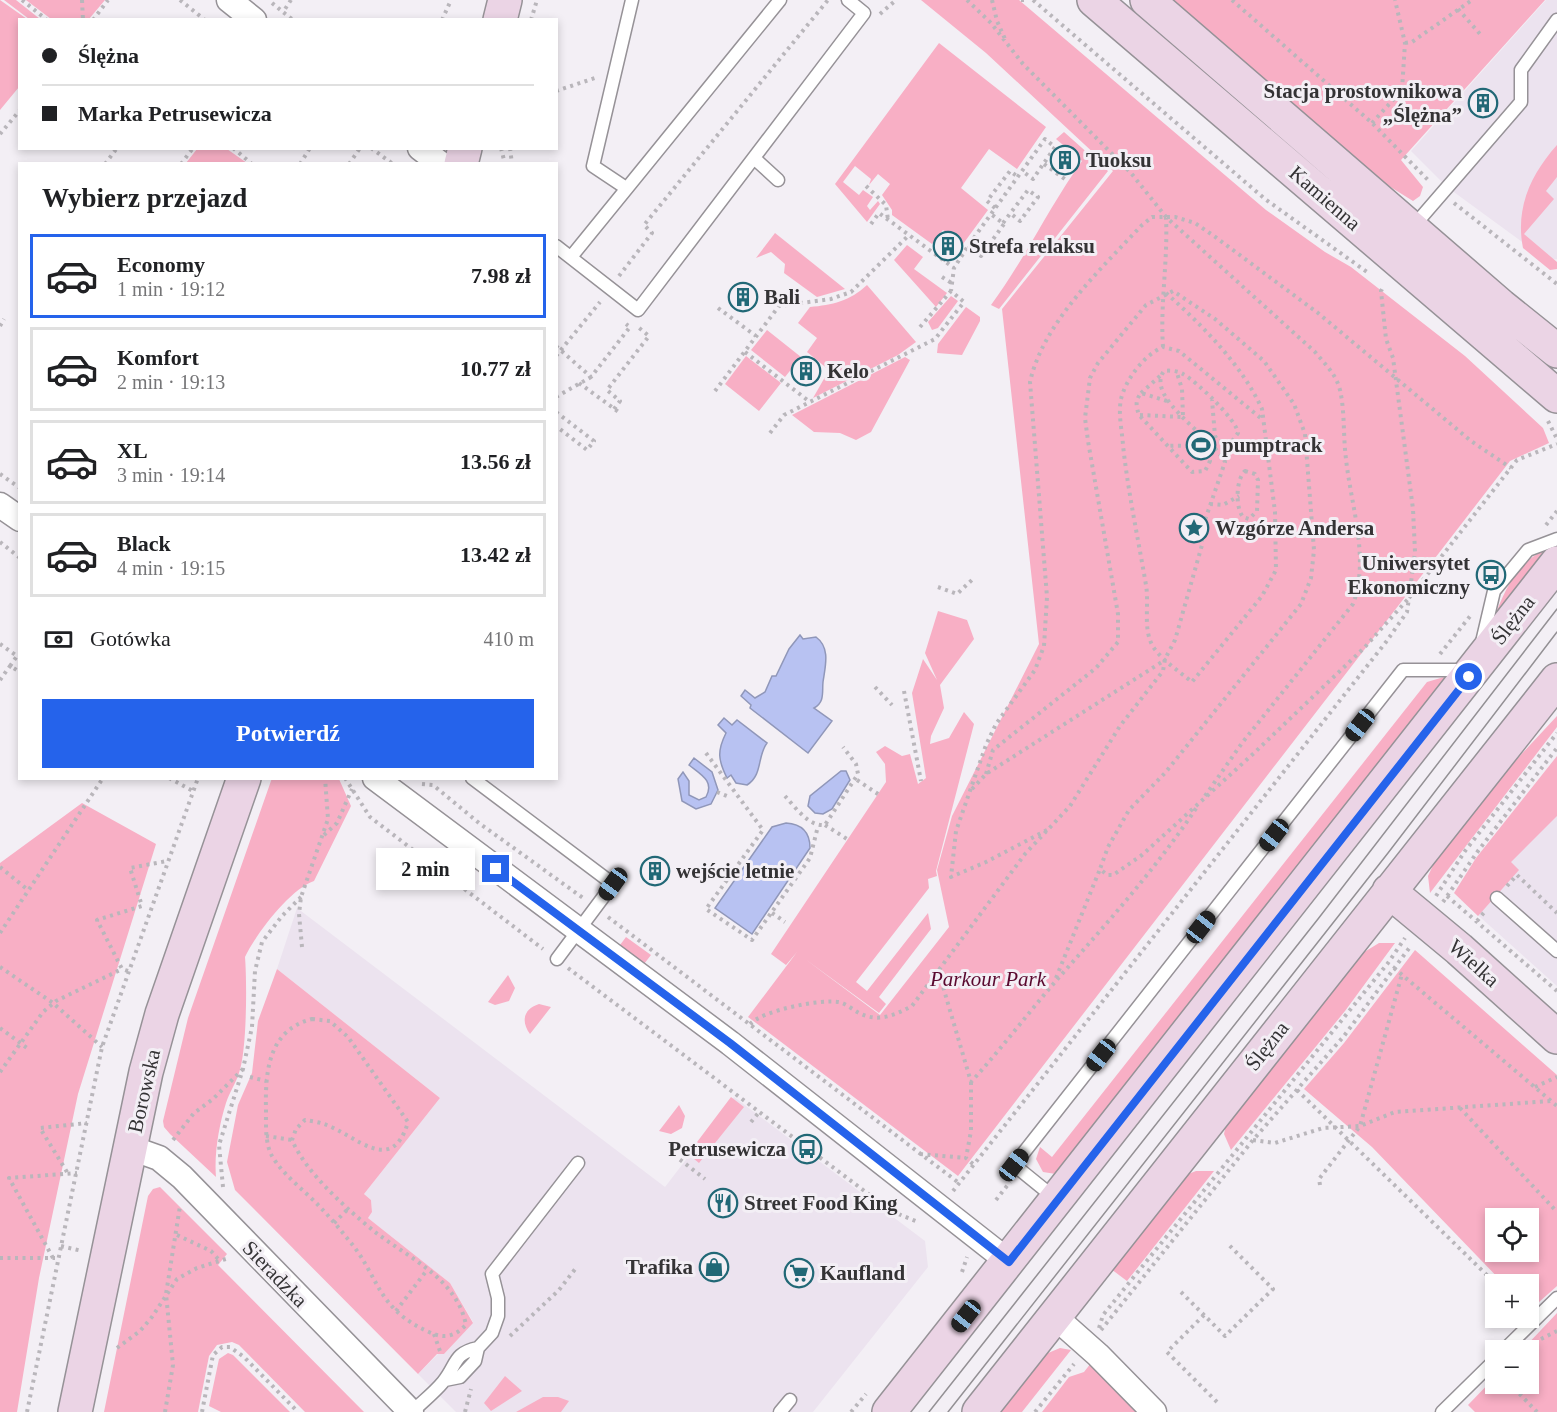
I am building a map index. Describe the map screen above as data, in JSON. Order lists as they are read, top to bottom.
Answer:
{
  "streets": {
    "street": [
      "Kamienna",
      "Ślężna",
      "Wielka",
      "Borowska",
      "Sieradzka"
    ]
  },
  "crossings": [
    ["Ślężna", "Wielka"],
    ["Borowska", "Sieradzka"]
  ],
  "parks": ["Parkour Park"],
  "places": {
    "building": [
      "Stacja prostownikowa „Ślężna”",
      "Tuoksu",
      "Strefa relaksu",
      "Bali",
      "Kelo",
      "wejście letnie"
    ],
    "sports": ["pumptrack"],
    "place": ["Wzgórze Andersa"],
    "bus stop": ["Uniwersytet Ekonomiczny", "Petrusewicza"],
    "restaurant": ["Street Food King"],
    "shop": ["Trafika"],
    "supermarket": ["Kaufland"]
  },
  "page": {
    "banner": ["Ślężna", "Marka Petrusewicza"],
    "heading": "Wybierz przejazd",
    "list": [
      {
        "name": "Economy",
        "note": "1 min · 19:12",
        "value": "7.98 zł"
      },
      {
        "name": "Komfort",
        "note": "2 min · 19:13",
        "value": "10.77 zł"
      },
      {
        "name": "XL",
        "note": "3 min · 19:14",
        "value": "13.56 zł"
      },
      {
        "name": "Black",
        "note": "4 min · 19:15",
        "value": "13.42 zł"
      }
    ],
    "pay": ["Gotówka", "410 m"],
    "buttons": "Potwierdź",
    "bubble": "2 min",
    "map_buttons": ["+", "−"]
  }
}
